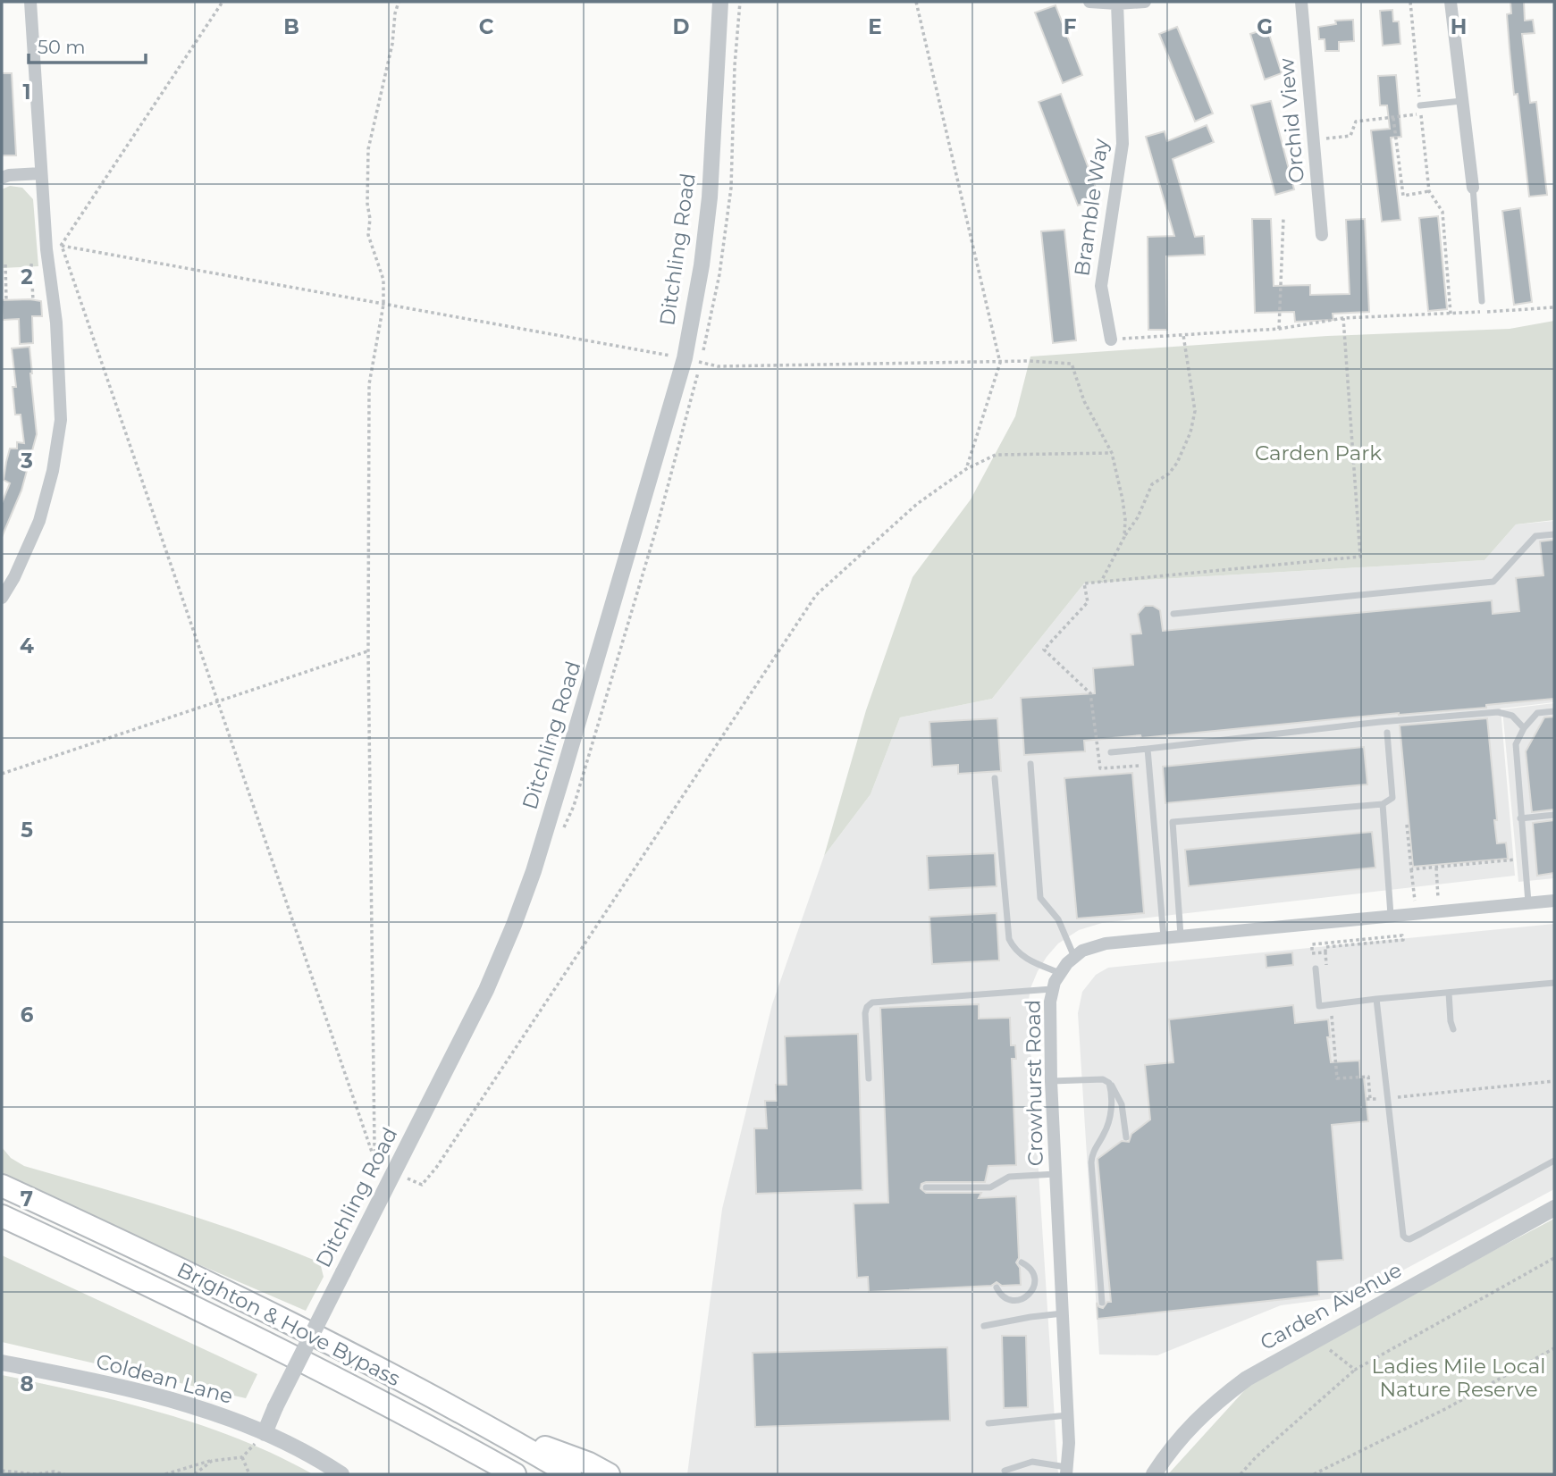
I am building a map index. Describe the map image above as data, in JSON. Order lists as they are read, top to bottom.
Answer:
{
  "streets": {
    "highway": ["Brighton & Hove Bypass"],
    "street": [
      "Orchid View",
      "Bramble Way",
      "Ditchling Road",
      "Crowhurst Road",
      "Carden Avenue",
      "Coldean Lane"
    ]
  },
  "crossings": [
    ["Ditchling Road", "Coldean Lane"]
  ],
  "parks": ["Carden Park", "Ladies Mile Local Nature Reserve"],
  "scale_bar": "50 m",
  "grid": {
    "columns": [
      "B",
      "C",
      "D",
      "E",
      "F",
      "G",
      "H"
    ],
    "rows": [
      "1",
      "2",
      "3",
      "4",
      "5",
      "6",
      "7",
      "8"
    ]
  }
}
